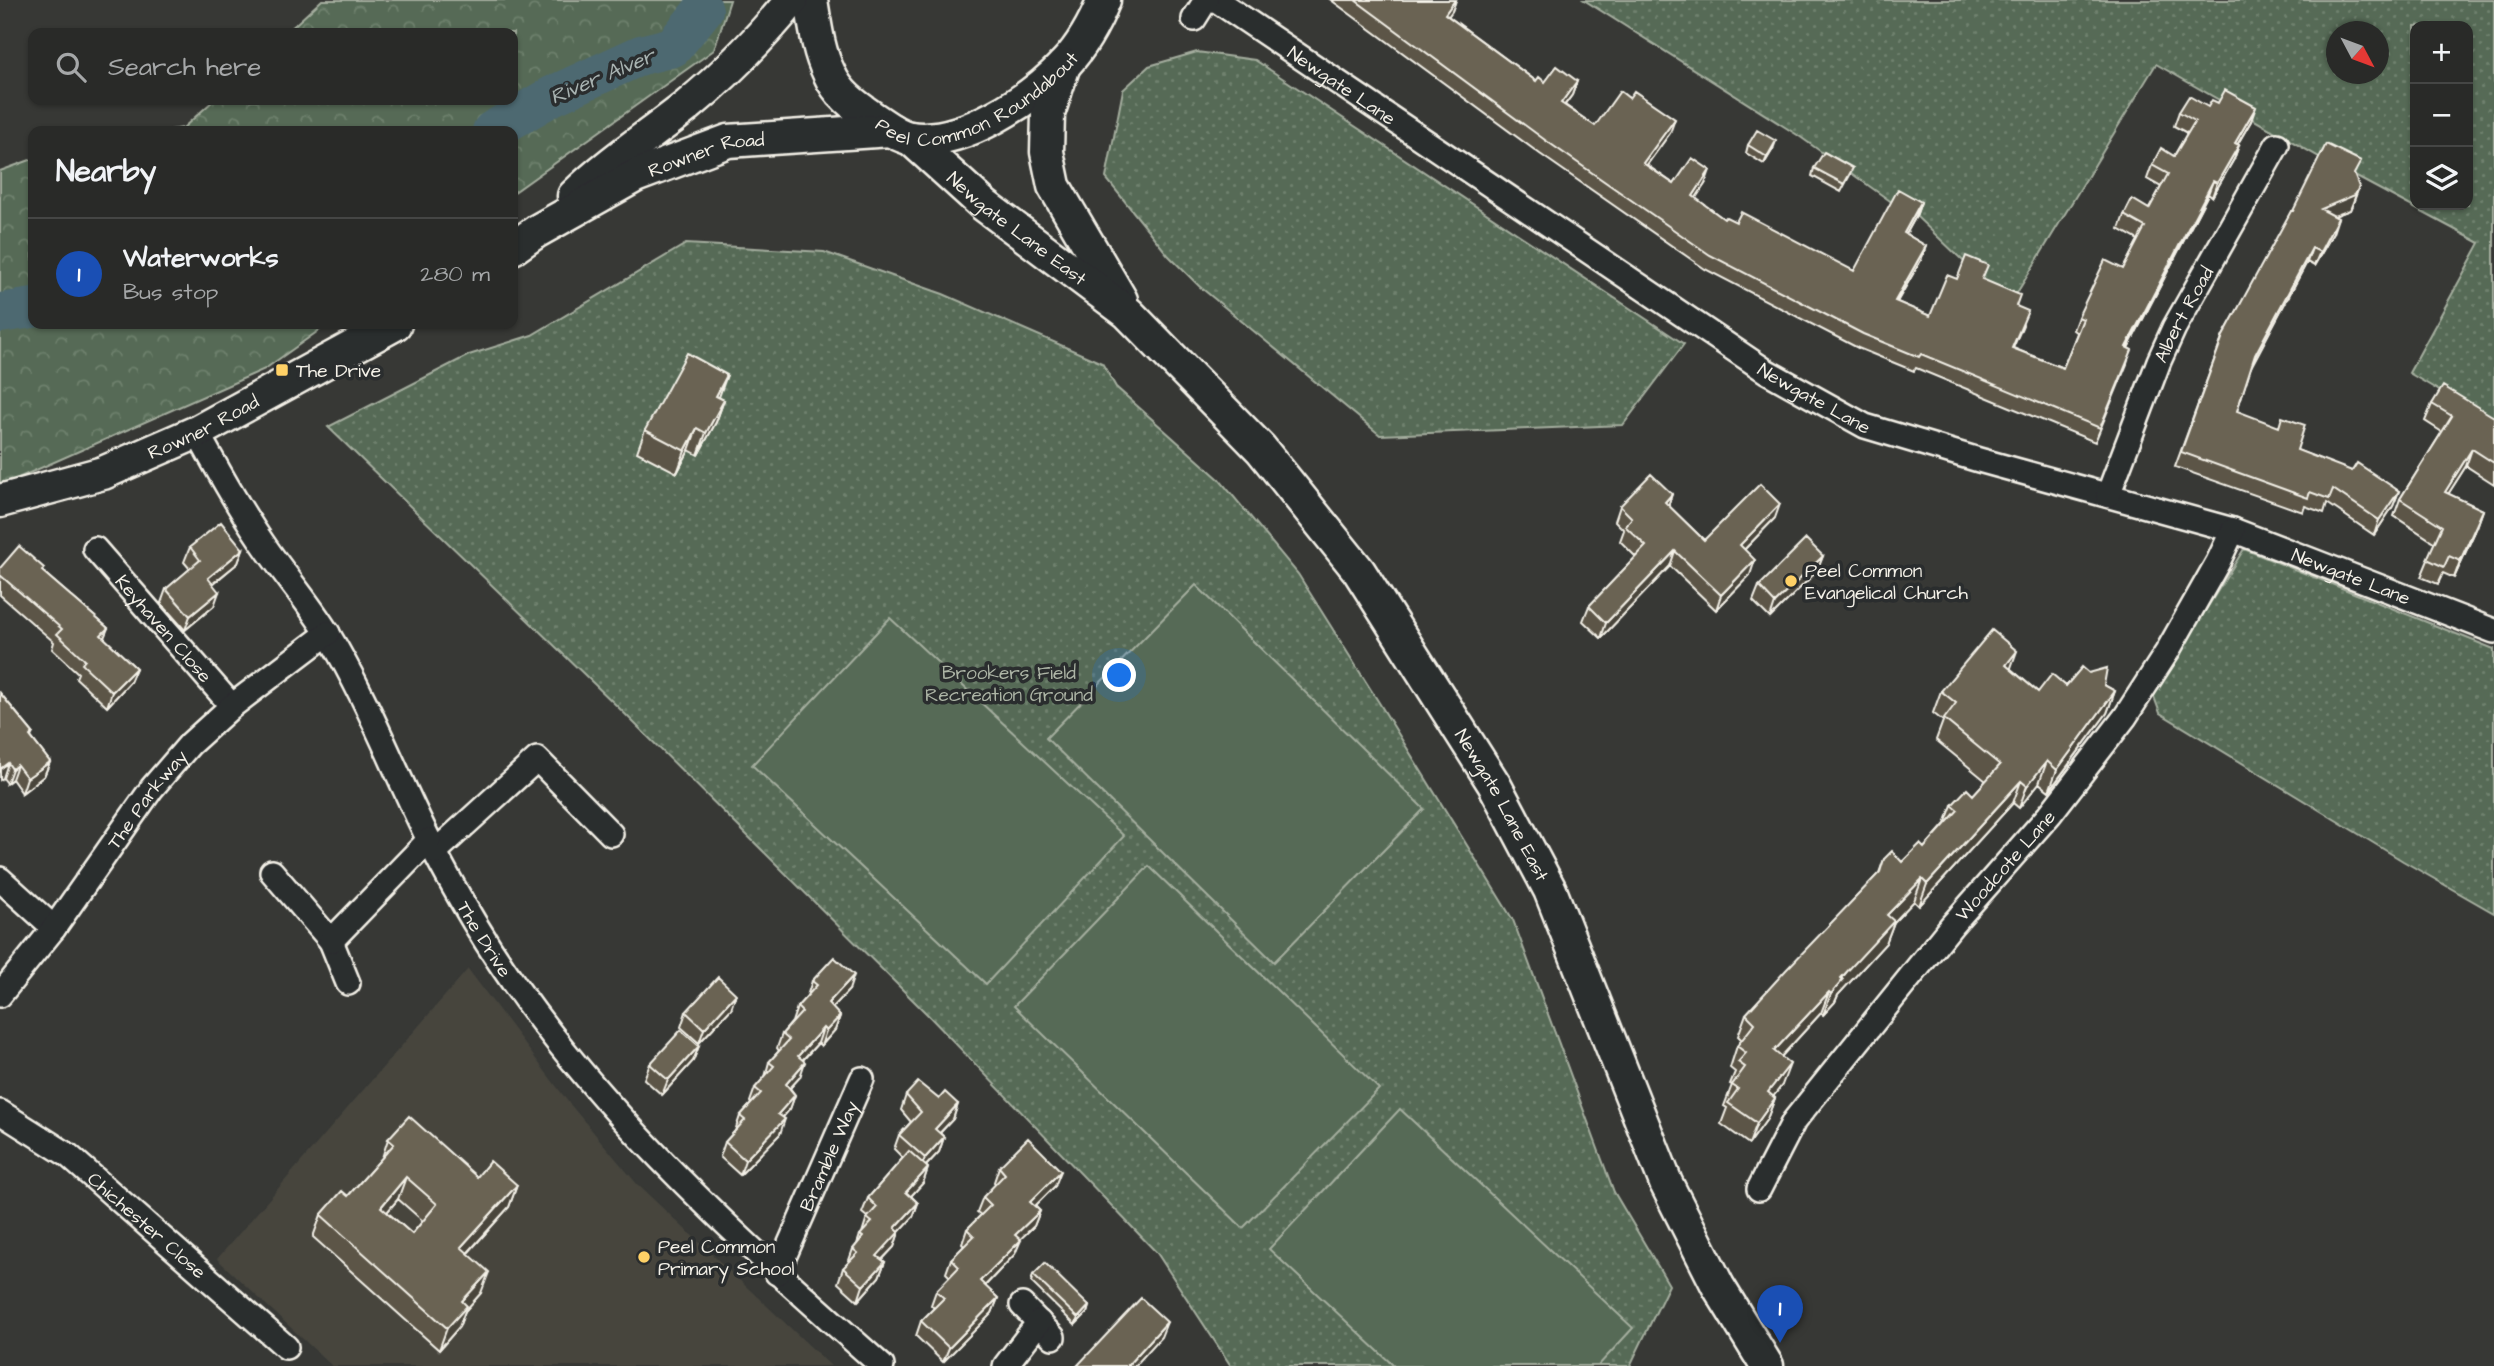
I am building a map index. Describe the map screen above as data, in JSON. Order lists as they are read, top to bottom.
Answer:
{
  "streets": {
    "main road": ["Peel Common Roundabout", "Rowner Road", "Newgate Lane East"],
    "street": [
      "Newgate Lane",
      "Albert Road",
      "Keyhaven Close",
      "The Parkway",
      "Woodcote Lane",
      "The Drive",
      "Bramble Way",
      "Chichester Close"
    ]
  },
  "crossings": [
    ["Peel Common Roundabout", "Rowner Road"],
    ["Peel Common Roundabout", "Newgate Lane East"],
    ["Newgate Lane", "Albert Road"],
    ["Newgate Lane", "Woodcote Lane"],
    ["Rowner Road", "Newgate Lane East"],
    ["Rowner Road", "The Drive"],
    ["Keyhaven Close", "The Parkway"],
    ["The Parkway", "The Drive"],
    ["The Drive", "Bramble Way"]
  ],
  "water": ["River Alver"],
  "parks": ["Brookers Field Recreation Ground"],
  "places": {
    "transit": ["The Drive"],
    "other": ["Peel Common Evangelical Church", "Peel Common Primary School"]
  },
  "north": "bottom right",
  "page": {
    "map_buttons": ["+", "−"],
    "search": "Search here",
    "heading": "Nearby",
    "list": [
      {
        "mark": "1",
        "name": "Waterworks",
        "note": "Bus stop",
        "value": "280 m"
      }
    ],
    "pins": "1"
  }
}
